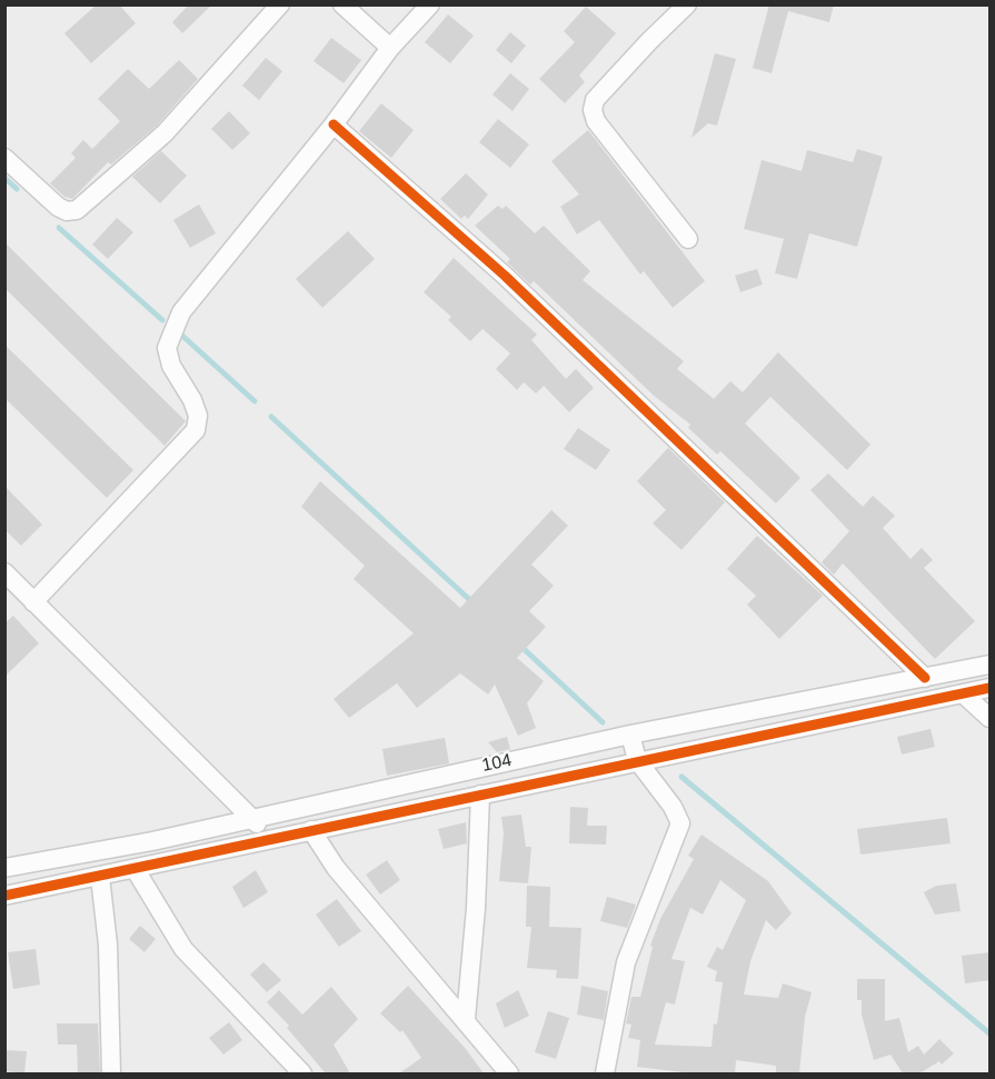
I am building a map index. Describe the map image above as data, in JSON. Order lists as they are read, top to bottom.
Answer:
{
  "streets": {
    "street": ["104"]
  }
}
